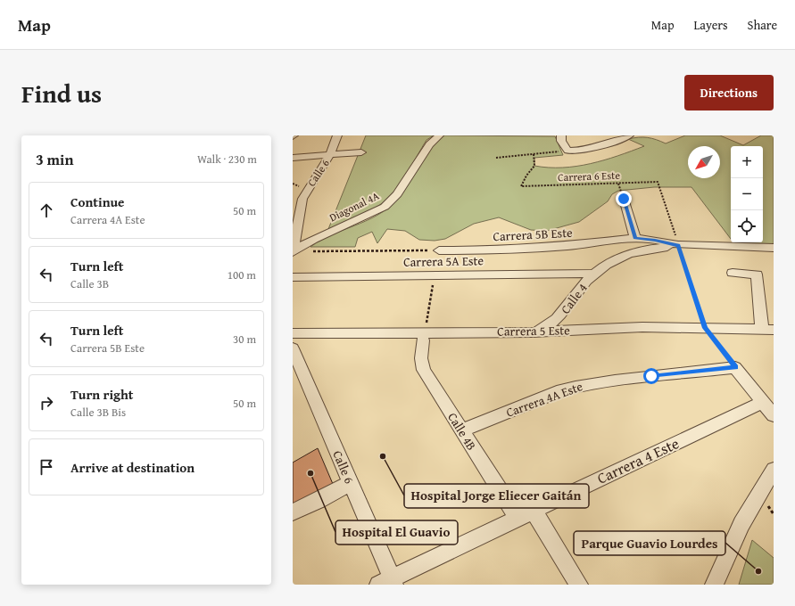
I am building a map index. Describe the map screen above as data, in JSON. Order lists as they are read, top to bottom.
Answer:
{
  "streets": {
    "street": [
      "Calle 6",
      "Diagonal 4A",
      "Carrera 5B Este",
      "Carrera 5A Este",
      "Calle 4",
      "Carrera 5 Este",
      "Carrera 4A Este",
      "Calle 4B",
      "Carrera 4 Este"
    ],
    "path": ["Carrera 6 Este"]
  },
  "crossings": [
    ["Calle 6", "Diagonal 4A"],
    ["Calle 6", "Carrera 4 Este"],
    ["Carrera 6 Este", "Carrera 5B Este"],
    ["Carrera 6 Este", "Calle 4"],
    ["Carrera 5B Este", "Calle 4"],
    ["Carrera 5A Este", "Calle 4"],
    ["Calle 4", "Carrera 5 Este"],
    ["Carrera 5 Este", "Calle 4B"],
    ["Carrera 4A Este", "Calle 4B"],
    ["Calle 4B", "Carrera 4 Este"]
  ],
  "places": ["Hospital Jorge Eliecer Gaitán", "Hospital El Guavio", "Parque Guavio Lourdes"],
  "north": "bottom left",
  "page": {
    "header": "Map",
    "nav": ["Map", "Layers", "Share"],
    "title": "Find us",
    "buttons": "Directions",
    "heading": ["3 min", "Walk · 230 m"],
    "map_buttons": ["+", "−"],
    "list": [
      ["Continue", "Carrera 4A Este", "50 m"],
      ["Turn left", "Calle 3B", "100 m"],
      ["Turn left", "Carrera 5B Este", "30 m"],
      ["Turn right", "Calle 3B Bis", "50 m"],
      "Arrive at destination"
    ]
  }
}
